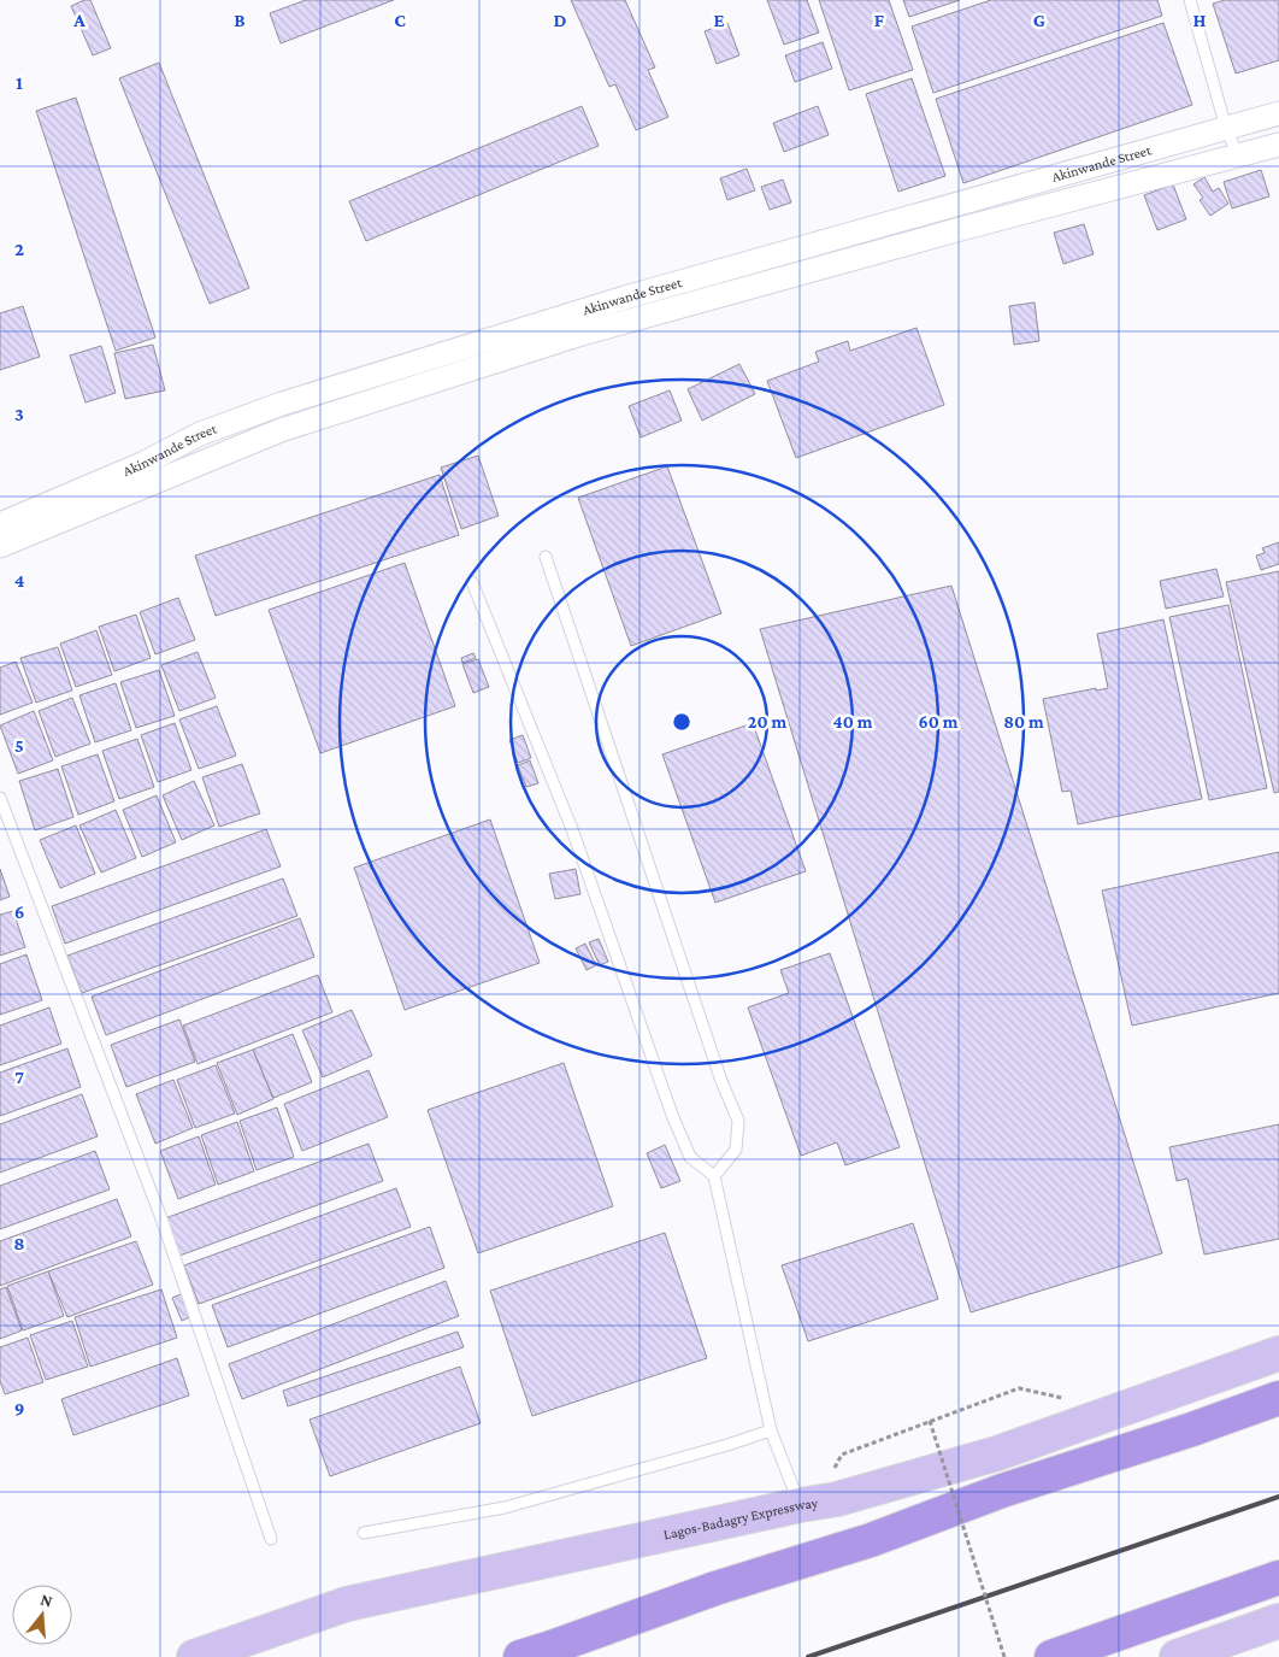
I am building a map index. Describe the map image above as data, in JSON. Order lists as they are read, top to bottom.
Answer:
{
  "streets": {
    "main road": ["Lagos-Badagry Expressway"],
    "street": ["Akinwande Street"]
  },
  "north": "top",
  "grid": {
    "columns": [
      "A",
      "B",
      "C",
      "D",
      "E",
      "F",
      "G",
      "H"
    ],
    "rows": [
      "1",
      "2",
      "3",
      "4",
      "5",
      "6",
      "7",
      "8",
      "9"
    ]
  },
  "rings": [
    "20 m",
    "40 m",
    "60 m",
    "80 m"
  ]
}
